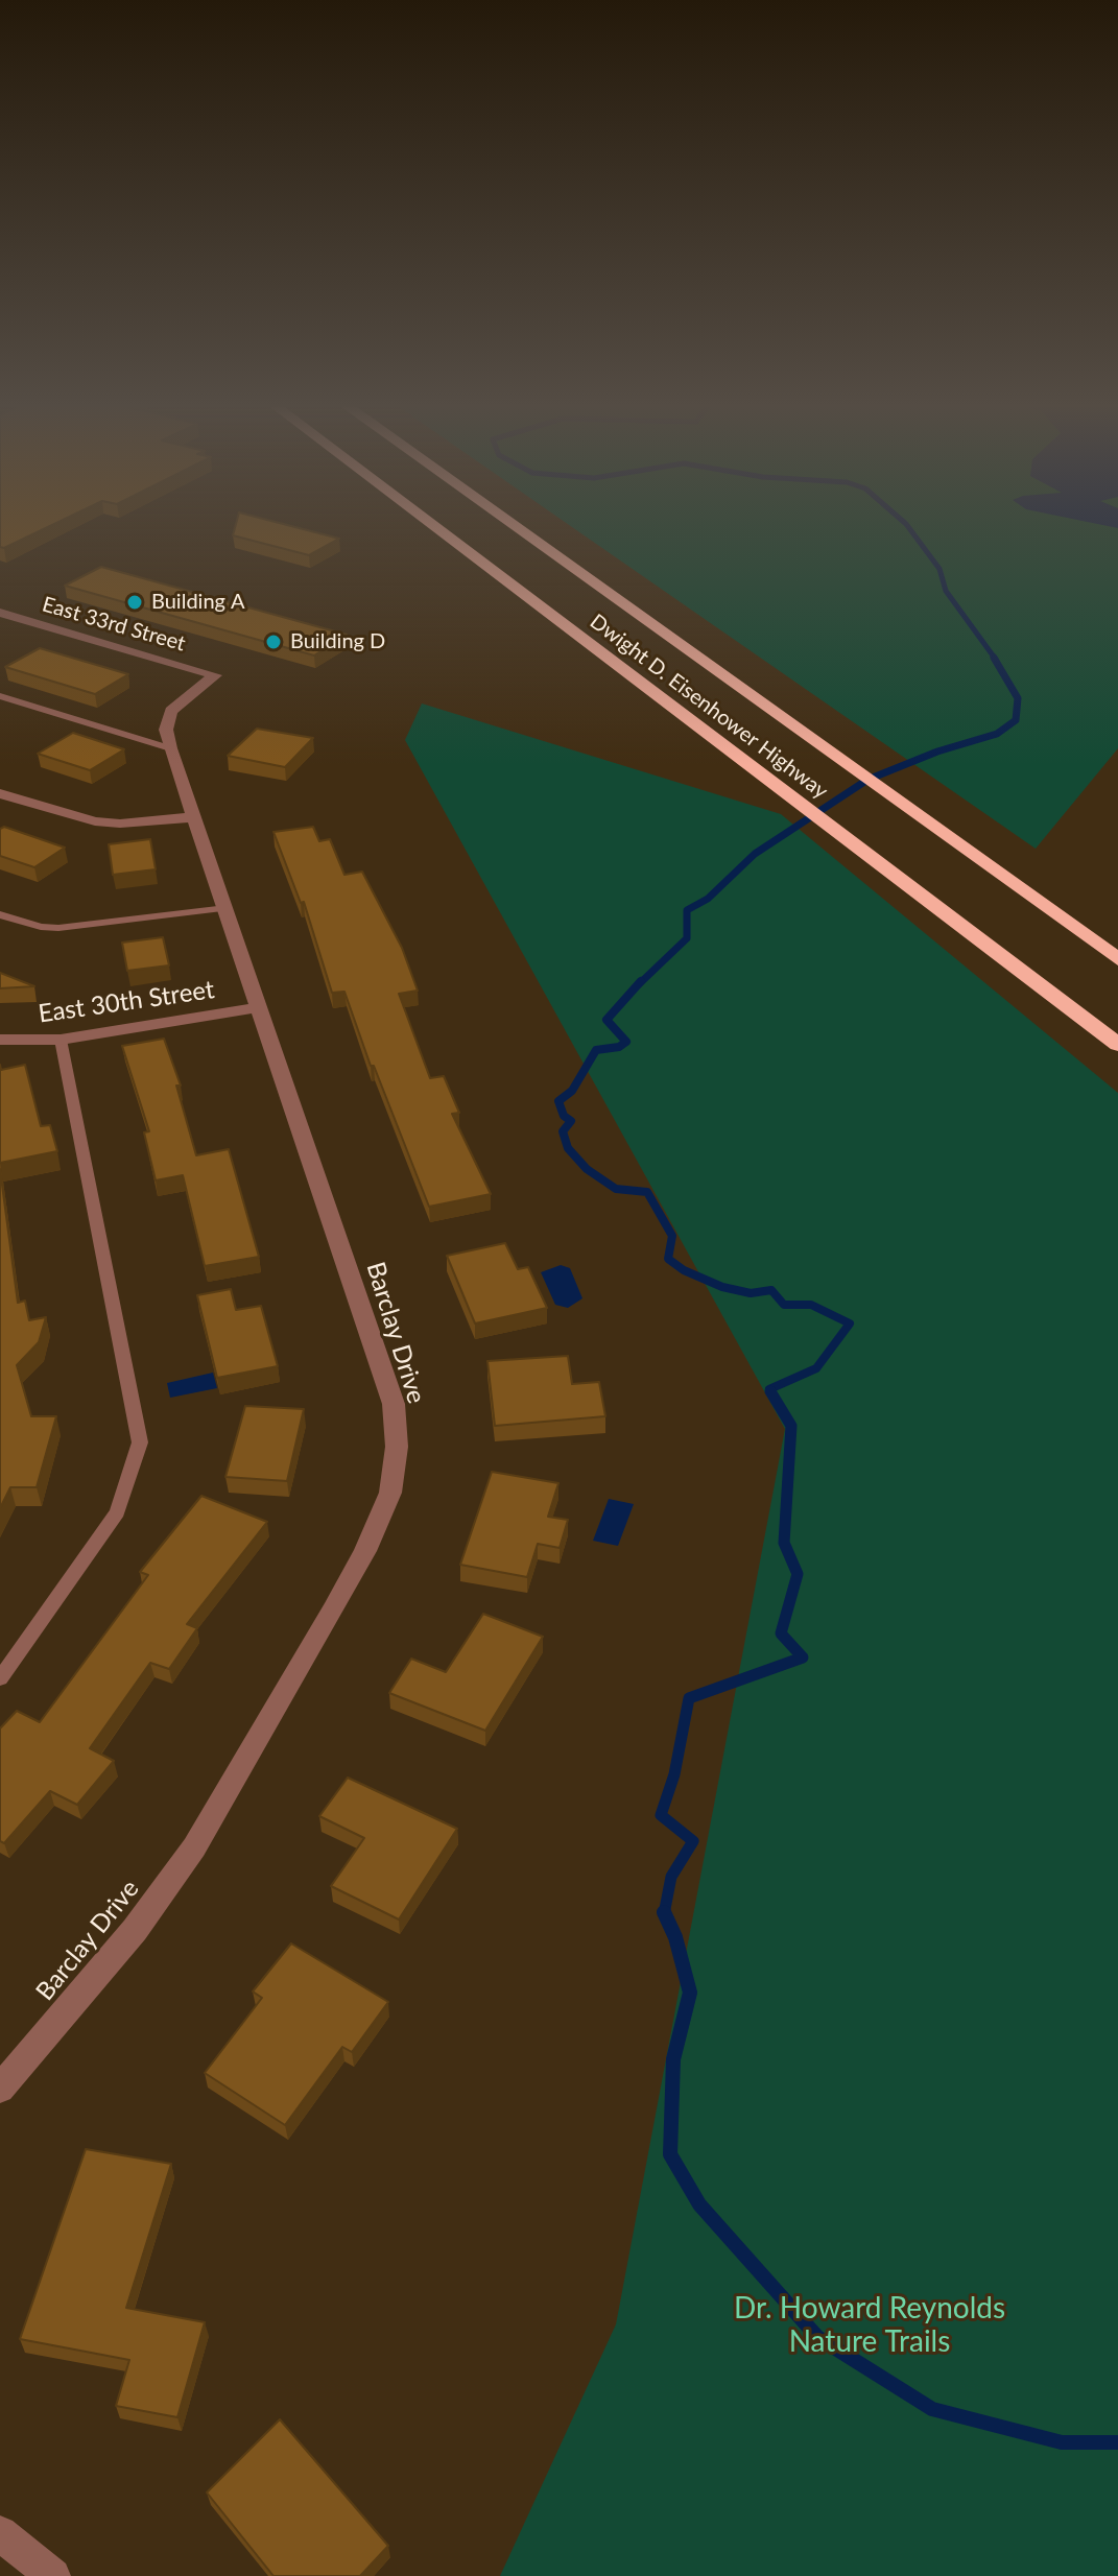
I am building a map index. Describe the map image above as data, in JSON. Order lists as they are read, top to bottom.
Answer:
{
  "streets": {
    "highway": ["Dwight D. Eisenhower Highway"],
    "street": ["East 33rd Street", "East 30th Street", "Barclay Drive"]
  },
  "crossings": [
    ["East 33rd Street", "Barclay Drive"],
    ["East 30th Street", "Barclay Drive"]
  ],
  "parks": ["Dr. Howard Reynolds Nature Trails"],
  "places": ["Building A", "Building D"]
}
